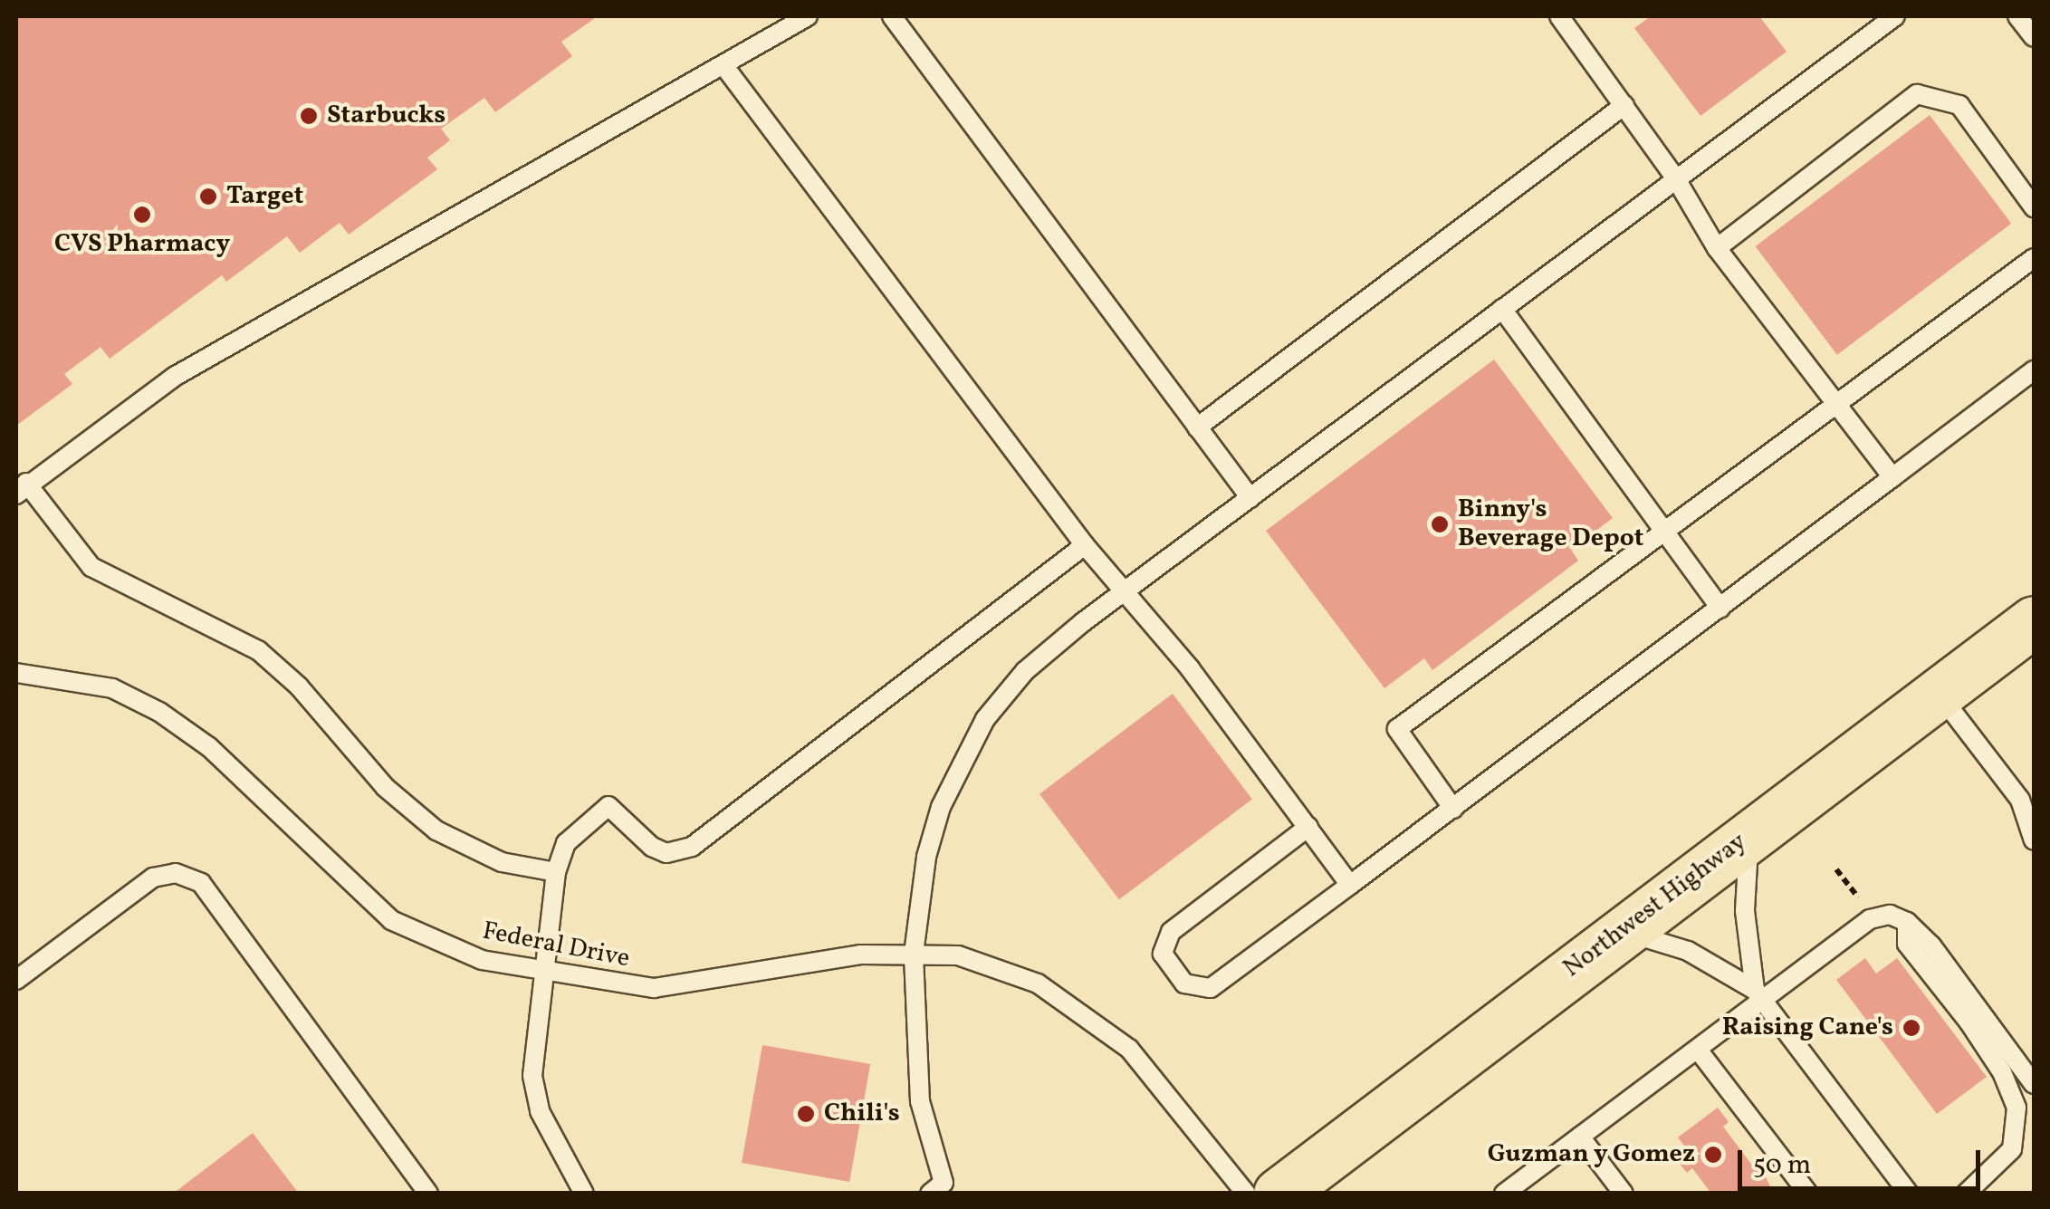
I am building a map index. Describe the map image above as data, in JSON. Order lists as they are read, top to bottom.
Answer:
{
  "streets": {
    "main road": ["Northwest Highway"],
    "lane": ["Federal Drive"]
  },
  "places": [
    "Starbucks",
    "Target",
    "CVS Pharmacy",
    "Binny's Beverage Depot",
    "Raising Cane's",
    "Chili's",
    "Guzman y Gomez"
  ],
  "scale_bar": "50 m"
}
